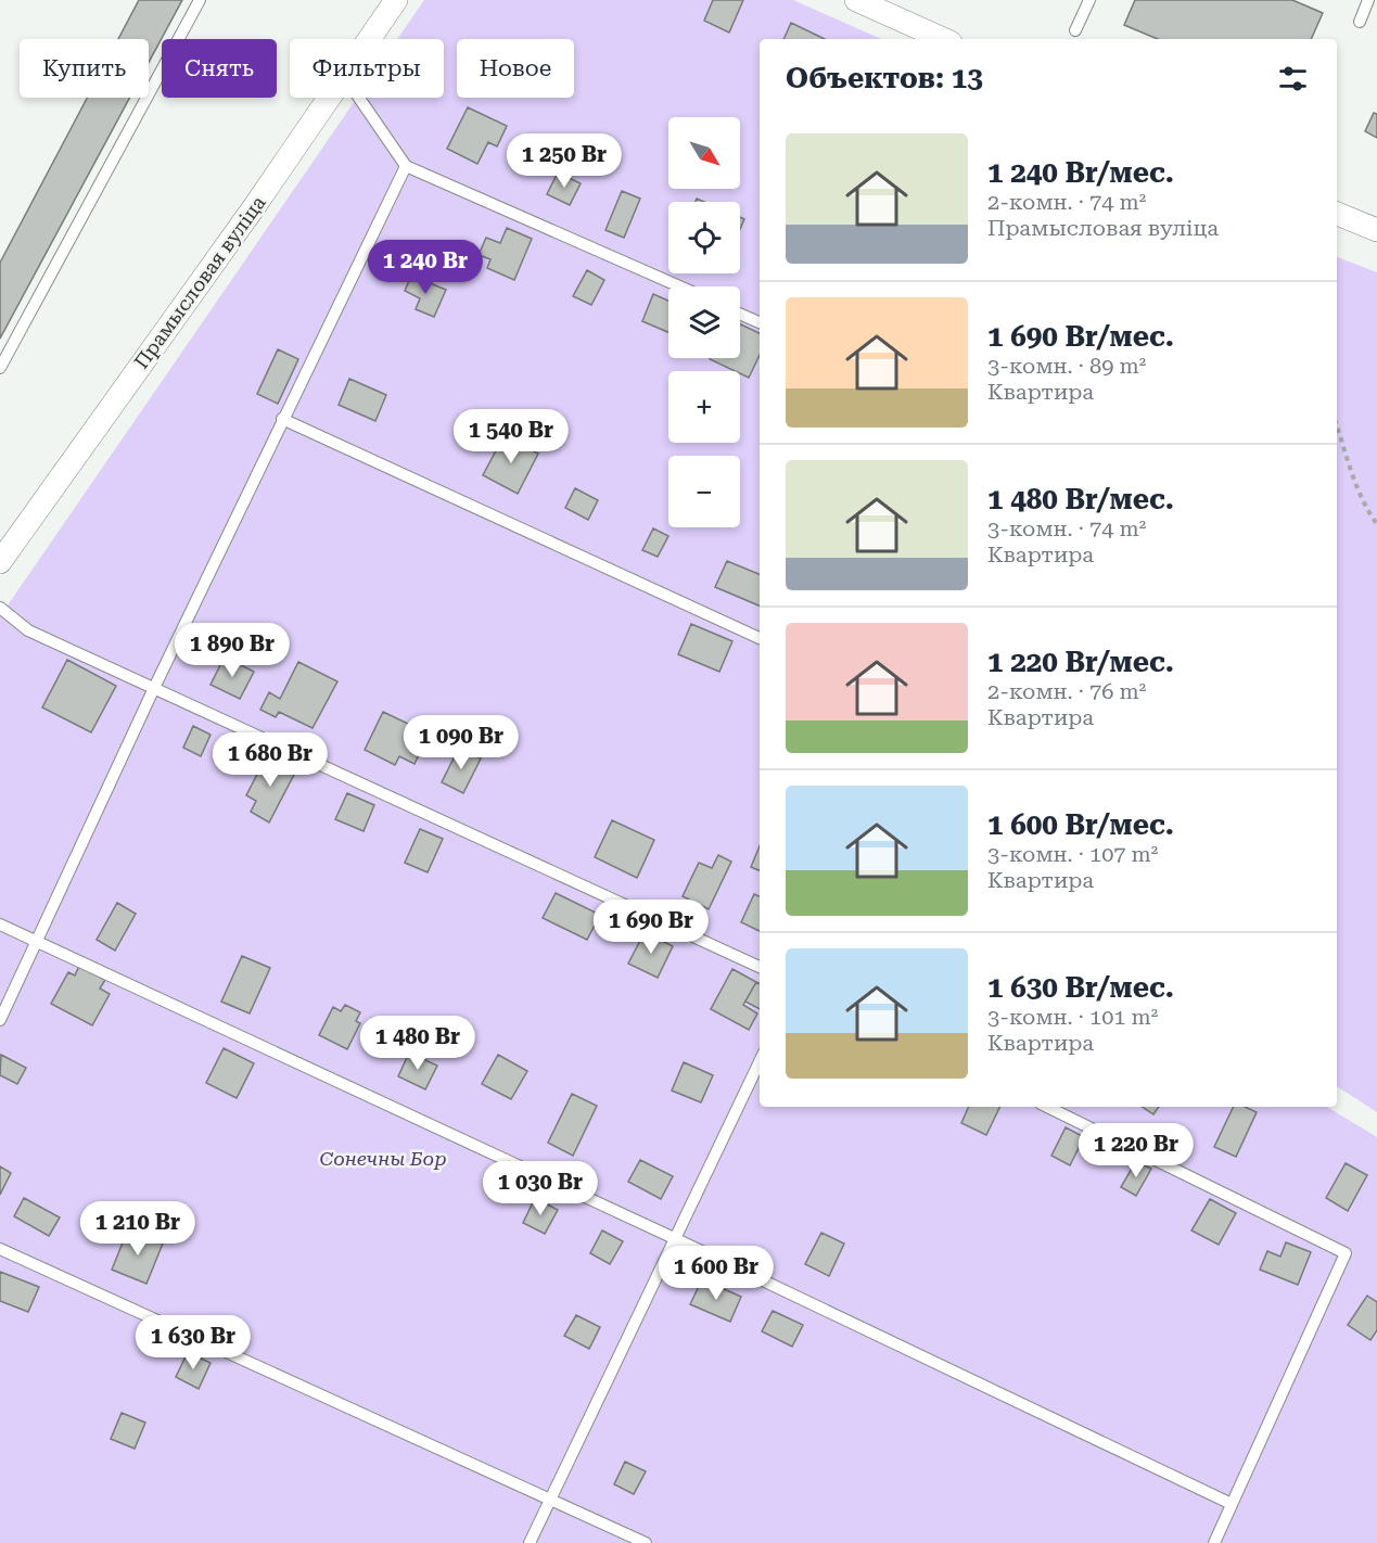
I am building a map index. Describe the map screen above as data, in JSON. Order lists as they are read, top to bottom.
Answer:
{
  "streets": {
    "street": ["Прамысловая вуліца"]
  },
  "parks": ["Сонечны Бор"],
  "north": "bottom right",
  "page": {
    "chip": [
      "Купить",
      "Снять",
      "Фильтры",
      "Новое"
    ],
    "heading": "Объектов: 13",
    "map_buttons": ["+", "−"],
    "list": [
      {
        "name": "1 240 Br/мес.",
        "note": "2-комн. · 74 m² · Прамысловая вуліца"
      },
      {
        "name": "1 690 Br/мес.",
        "note": "3-комн. · 89 m² · Квартира"
      },
      {
        "name": "1 480 Br/мес.",
        "note": "3-комн. · 74 m² · Квартира"
      },
      {
        "name": "1 220 Br/мес.",
        "note": "2-комн. · 76 m² · Квартира"
      },
      {
        "name": "1 600 Br/мес.",
        "note": "3-комн. · 107 m² · Квартира"
      },
      {
        "name": "1 630 Br/мес.",
        "note": "3-комн. · 101 m² · Квартира"
      }
    ],
    "price": [
      "1 250 Br",
      "1 240 Br",
      "1 540 Br",
      "1 890 Br",
      "1 090 Br",
      "1 680 Br",
      "1 690 Br",
      "1 480 Br",
      "1 220 Br",
      "1 030 Br",
      "1 210 Br",
      "1 600 Br",
      "1 630 Br"
    ]
  }
}
